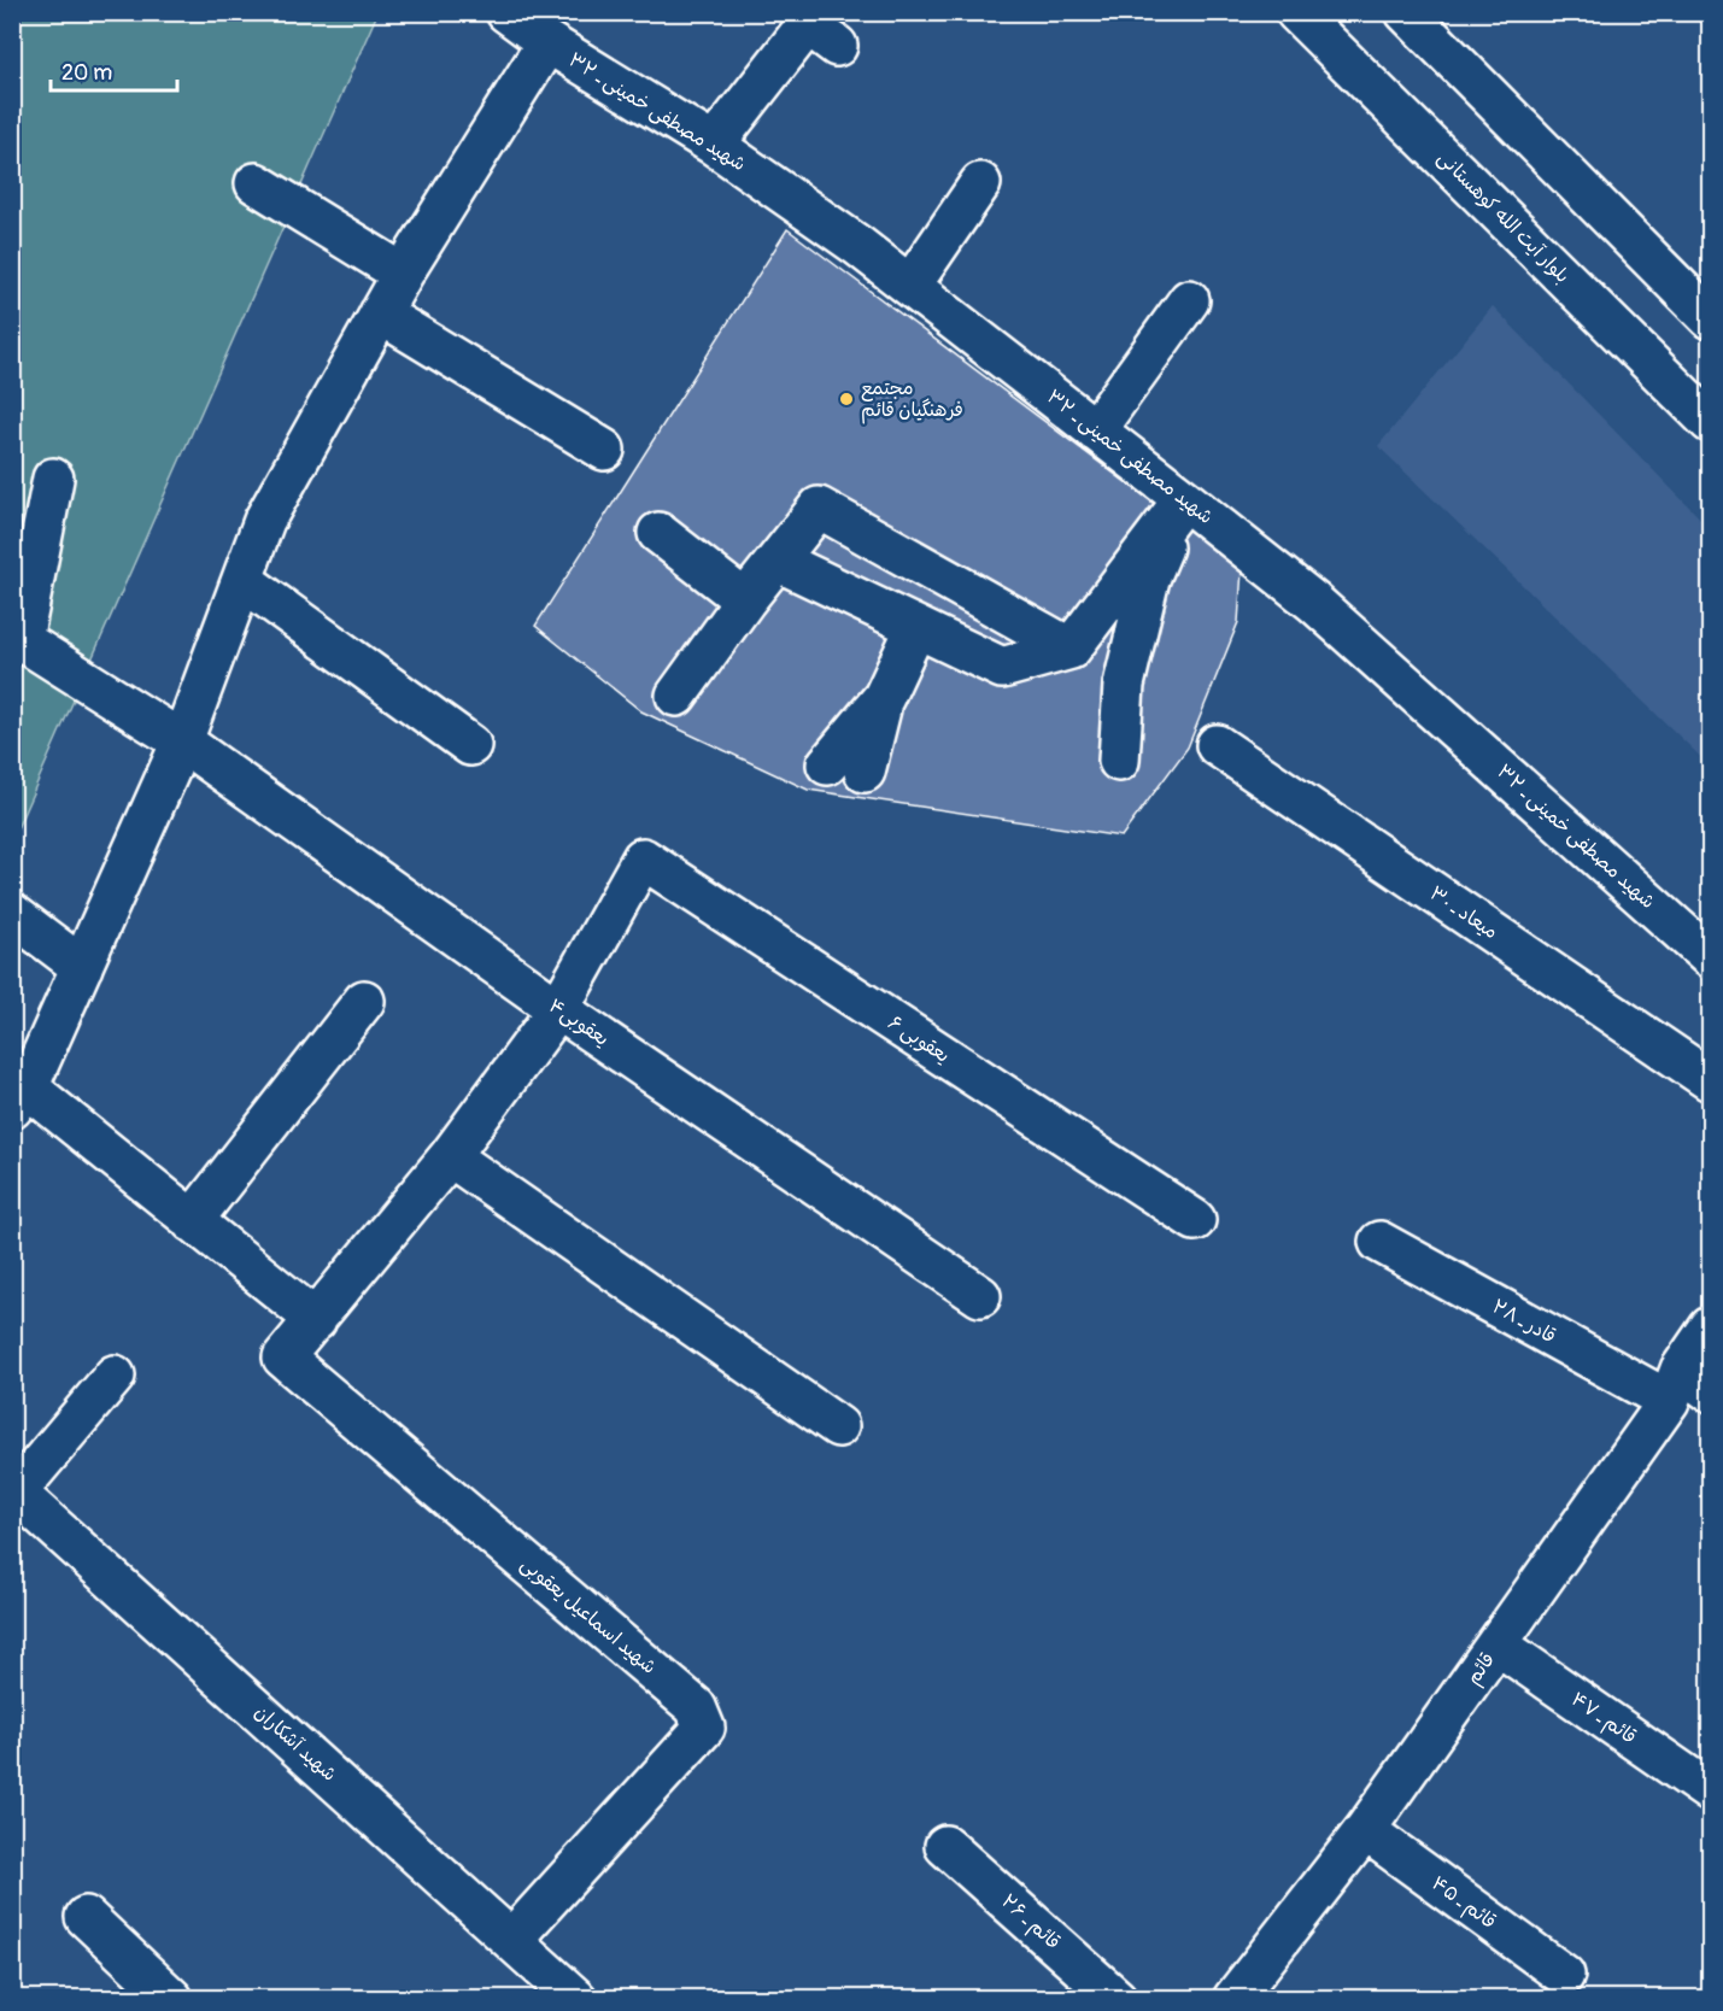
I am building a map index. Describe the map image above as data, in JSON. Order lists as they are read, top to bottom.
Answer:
{
  "streets": {
    "street": [
      "شهید مصطفی خمینی ـ ۳۲",
      "بلوار آیت الله کوهستانی",
      "میعاد ـ ۳۰",
      "یعقوبی۴",
      "یعقوبی ۶",
      "قادر ـ ۲۸",
      "شهید اسماعیل یعقوبی",
      "قائم",
      "قائم ـ ۴۷",
      "شهید آشکاران",
      "قائم ـ ۴۵",
      "قائم ـ ۲۶"
    ]
  },
  "crossings": [
    ["یعقوبی۴", "یعقوبی ۶"],
    ["قادر ـ ۲۸", "قائم"],
    ["شهید اسماعیل یعقوبی", "شهید آشکاران"],
    ["قائم", "قائم ـ ۴۷"],
    ["قائم", "قائم ـ ۴۵"]
  ],
  "places": ["مجتمع فرهنگیان قائم"],
  "scale_bar": "20 m"
}
